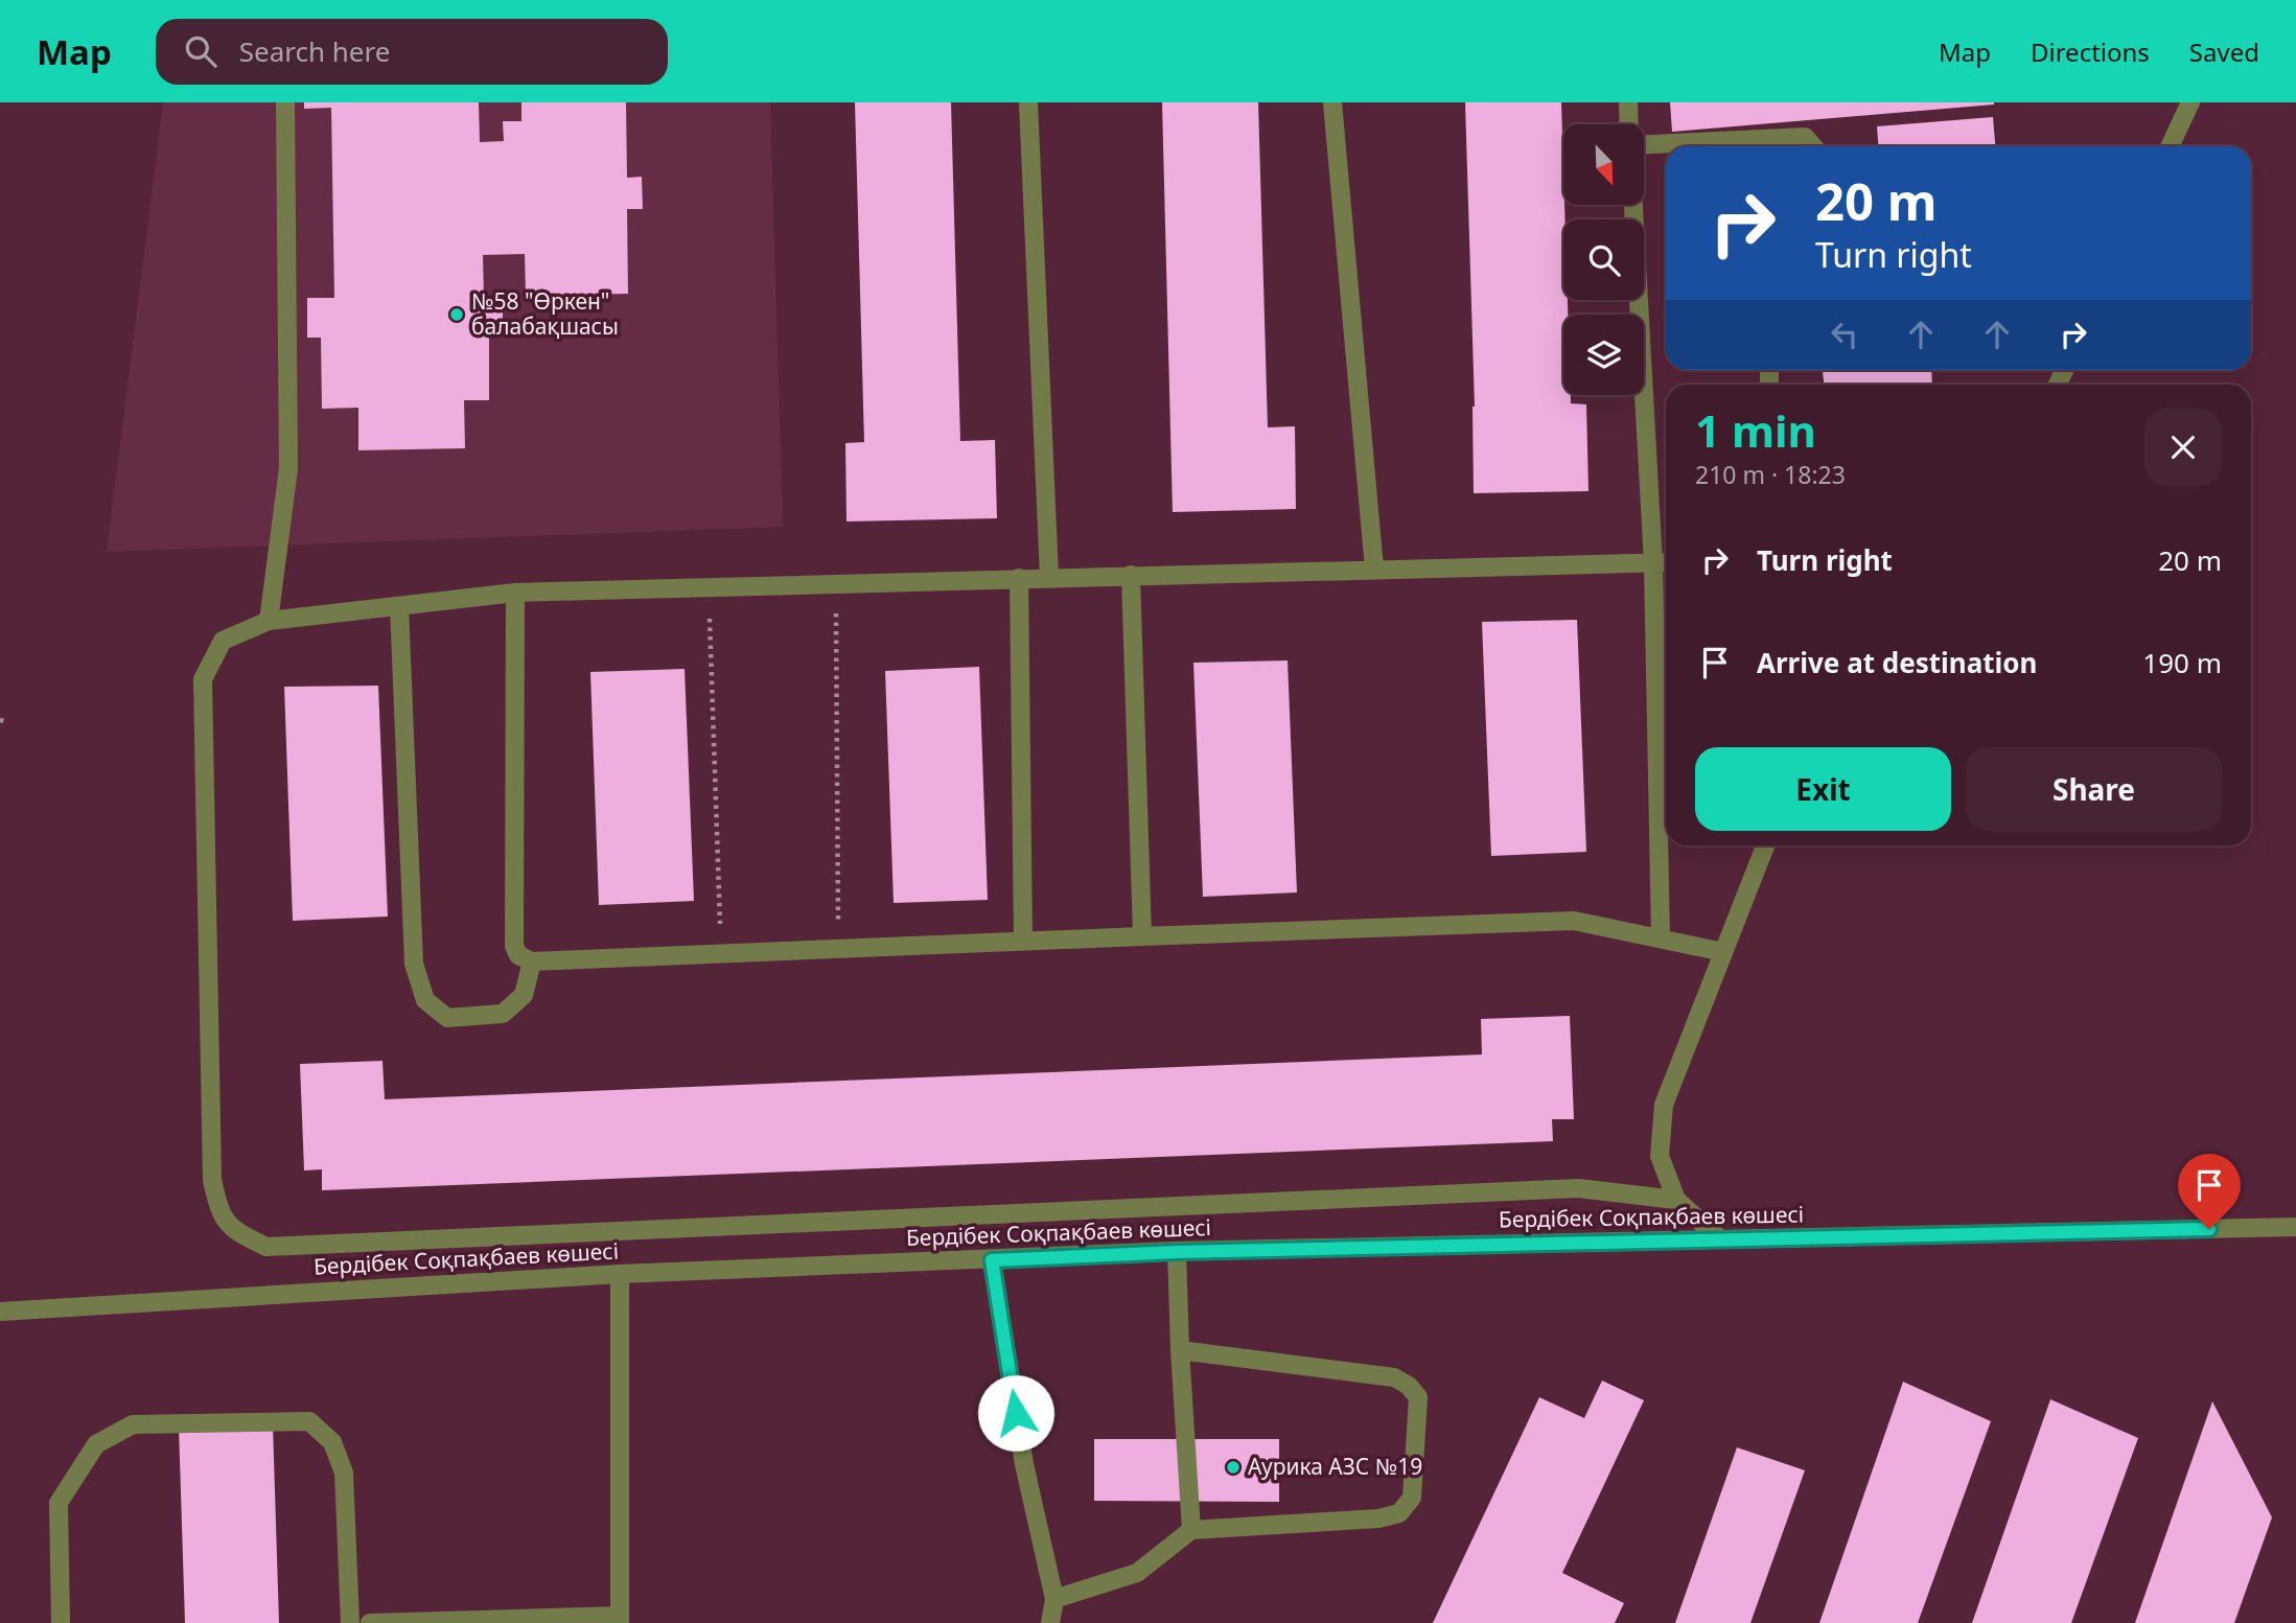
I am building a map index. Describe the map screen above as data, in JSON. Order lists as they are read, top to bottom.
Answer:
{
  "streets": {
    "street": ["Бердібек Соқпақбаев көшесі"]
  },
  "places": ["№58 \"Өркен\" балабақшасы", "Аурика АЗС №19"],
  "north": "bottom right",
  "page": {
    "header": "Map",
    "search": "Search here",
    "nav": ["Map", "Directions", "Saved"],
    "turn": ["20 m", "Turn right"],
    "heading": ["1 min", "210 m · 18:23"],
    "list": [
      {
        "name": "Turn right",
        "value": "20 m"
      },
      {
        "name": "Arrive at destination",
        "value": "190 m"
      }
    ],
    "buttons": ["Exit", "Share"]
  }
}
